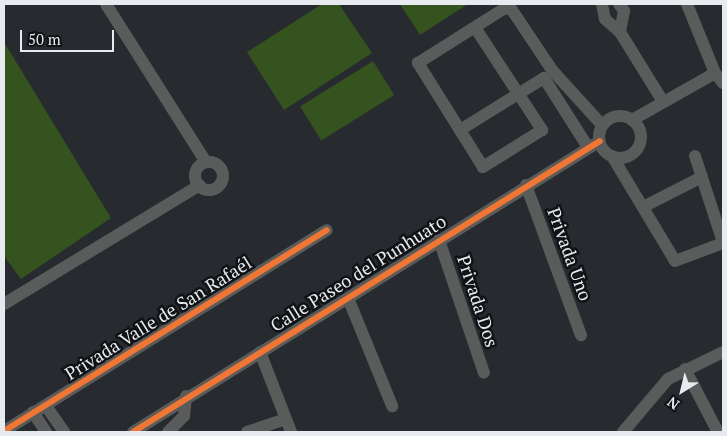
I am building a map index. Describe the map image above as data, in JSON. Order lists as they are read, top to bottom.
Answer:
{
  "streets": {
    "street": [
      "Privada Uno",
      "Calle Paseo del Punhuato",
      "Privada Dos",
      "Privada Valle de San Rafaél"
    ]
  },
  "crossings": [
    ["Privada Uno", "Calle Paseo del Punhuato"],
    ["Calle Paseo del Punhuato", "Privada Dos"]
  ],
  "scale_bar": "50 m",
  "north": "bottom left"
}
